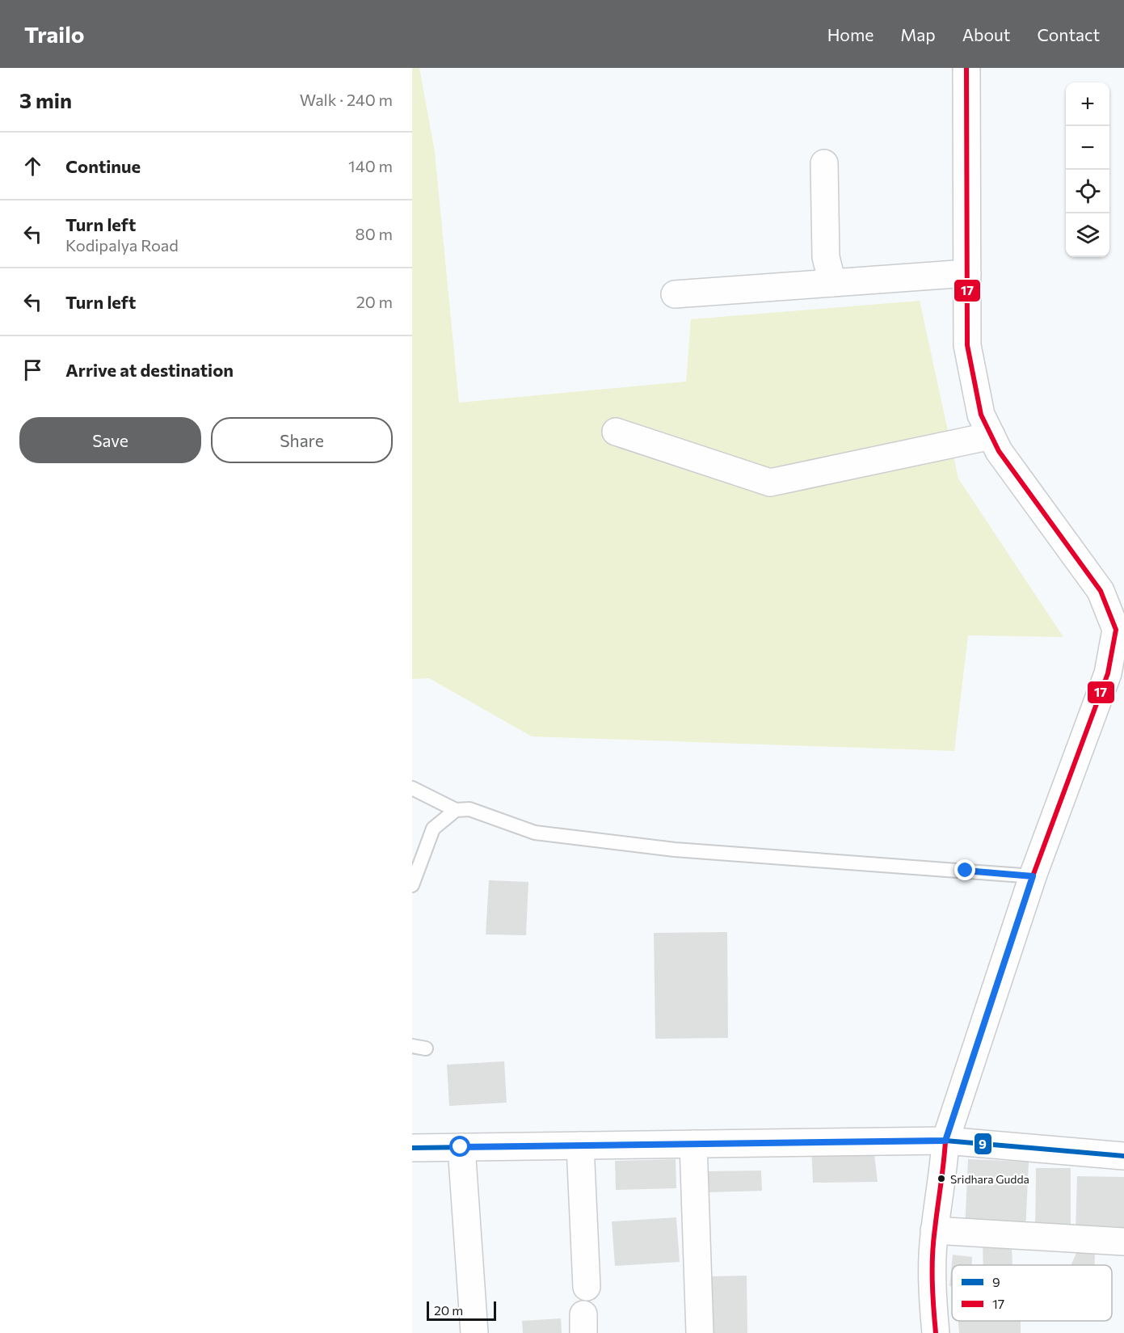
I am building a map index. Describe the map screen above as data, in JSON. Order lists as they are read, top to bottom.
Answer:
{
  "places": ["Sridhara Gudda"],
  "lines": ["transit line 17", "transit line 9"],
  "legend": ["9", "17"],
  "scale_bar": "20 m",
  "page": {
    "header": "Trailo",
    "nav": [
      "Home",
      "Map",
      "About",
      "Contact"
    ],
    "heading": ["3 min", "Walk · 240 m"],
    "map_buttons": ["+", "−"],
    "list": [
      ["Continue", "140 m"],
      ["Turn left", "Kodipalya Road", "80 m"],
      ["Turn left", "20 m"],
      "Arrive at destination"
    ],
    "buttons": ["Save", "Share"],
    "scale": "20 m"
  }
}
